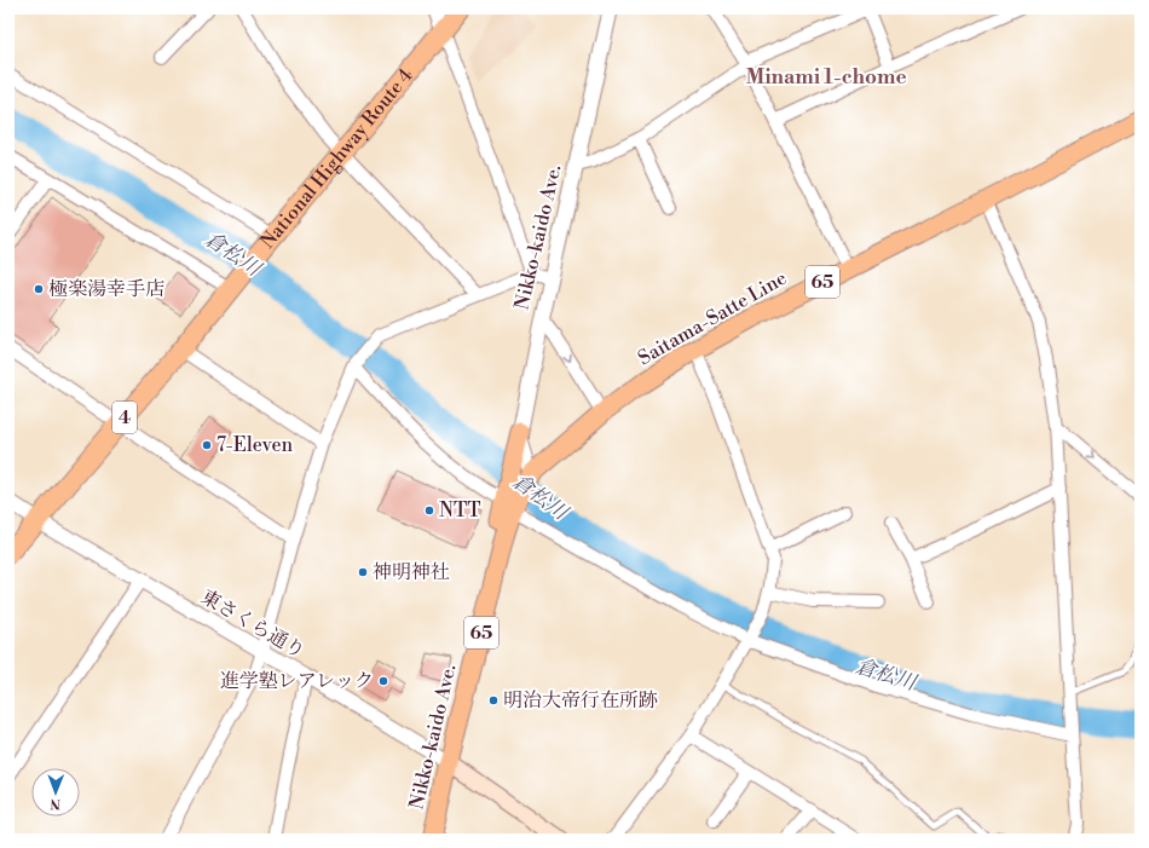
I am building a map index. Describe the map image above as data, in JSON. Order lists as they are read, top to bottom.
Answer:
{
  "streets": {
    "highway": ["National Highway Route 4", "4"],
    "main road": ["Nikko-kaido Ave.", "65", "Saitama-Satte Line"],
    "street": ["東さくら通り"]
  },
  "crossings": [
    ["National Highway Route 4", "東さくら通り"],
    ["Nikko-kaido Ave.", "Saitama-Satte Line"],
    ["Nikko-kaido Ave.", "東さくら通り"]
  ],
  "districts": ["Minami 1-chome"],
  "water": ["倉松川"],
  "places": [
    "極楽湯幸手店",
    "7-Eleven",
    "NTT",
    "神明神社",
    "進学塾レアレック",
    "明治大帝行在所跡"
  ],
  "north": "bottom"
}
